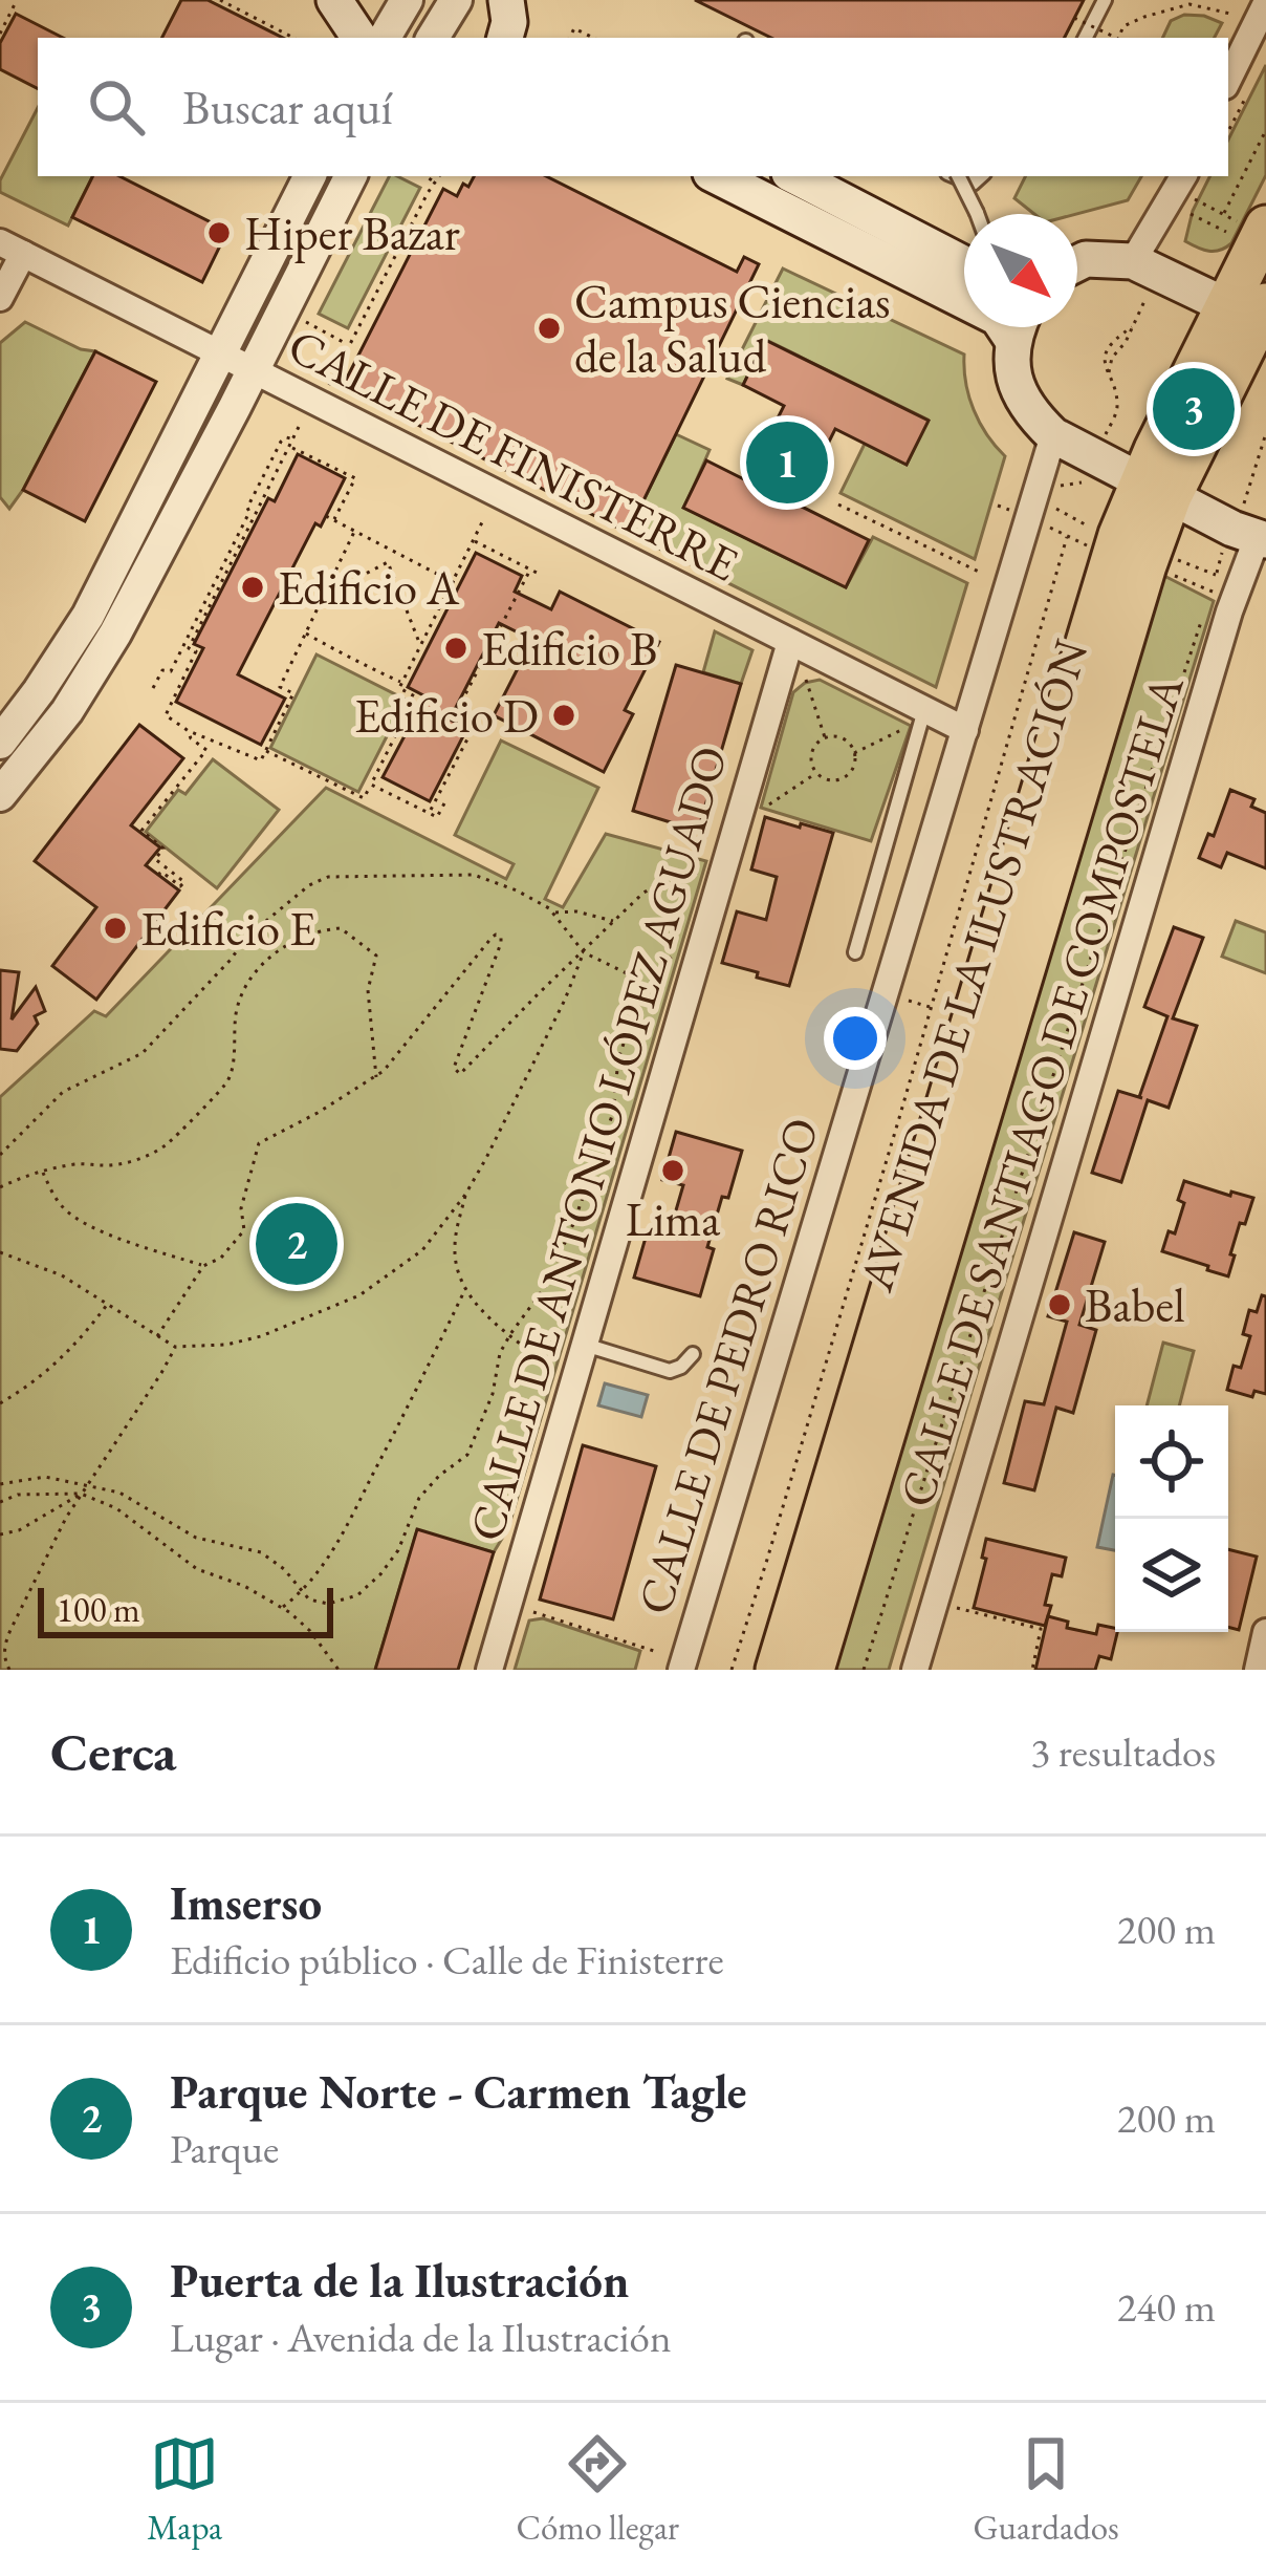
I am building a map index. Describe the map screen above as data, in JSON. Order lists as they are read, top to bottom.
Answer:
{
  "streets": {
    "highway": ["AVENIDA DE LA ILUSTRACIÓN"],
    "street": [
      "CALLE DE FINISTERRE",
      "CALLE DE SANTIAGO DE COMPOSTELA",
      "CALLE DE ANTONIO LÓPEZ AGUADO",
      "CALLE DE PEDRO RICO"
    ]
  },
  "crossings": [
    ["CALLE DE FINISTERRE", "CALLE DE ANTONIO LÓPEZ AGUADO"],
    ["CALLE DE FINISTERRE", "CALLE DE PEDRO RICO"]
  ],
  "places": [
    "Hiper Bazar",
    "Campus Ciencias de la Salud",
    "Edificio A",
    "Edificio B",
    "Edificio D",
    "Edificio E",
    "Lima",
    "Babel"
  ],
  "scale_bar": "100 m",
  "north": "bottom right",
  "page": {
    "search": "Buscar aquí",
    "pins": ["3", "1", "2"],
    "scale": "100 m",
    "heading": ["Cerca", "3 resultados"],
    "list": [
      {
        "mark": "1",
        "name": "Imserso",
        "note": "Edificio público · Calle de Finisterre",
        "value": "200 m"
      },
      {
        "mark": "2",
        "name": "Parque Norte - Carmen Tagle",
        "note": "Parque",
        "value": "200 m"
      },
      {
        "mark": "3",
        "name": "Puerta de la Ilustración",
        "note": "Lugar · Avenida de la Ilustración",
        "value": "240 m"
      }
    ],
    "nav": ["Mapa", "Cómo llegar", "Guardados"]
  }
}
